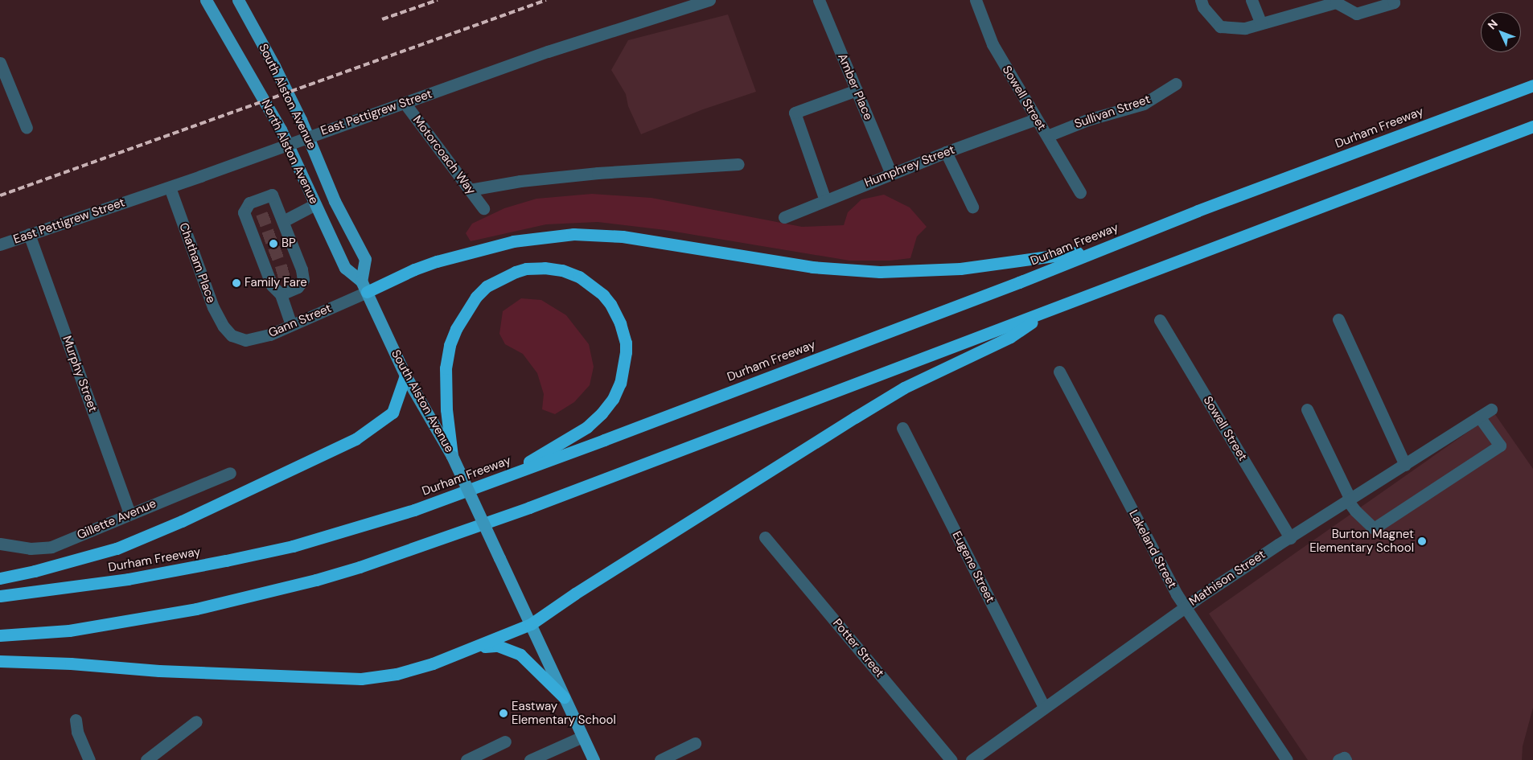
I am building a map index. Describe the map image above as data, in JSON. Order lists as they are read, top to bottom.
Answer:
{
  "streets": {
    "highway": ["Durham Freeway"],
    "main road": ["South Alston Avenue", "North Alston Avenue"],
    "street": [
      "Amber Place",
      "Sowell Street",
      "Sullivan Street",
      "East Pettigrew Street",
      "Motorcoach Way",
      "Humphrey Street",
      "Chatham Place",
      "Gann Street",
      "Murphy Street",
      "Gillette Avenue",
      "Lakeland Street",
      "Eugene Street",
      "Mathison Street",
      "Potter Street"
    ]
  },
  "crossings": [
    ["Amber Place", "Humphrey Street"],
    ["South Alston Avenue", "North Alston Avenue"],
    ["South Alston Avenue", "Gann Street"],
    ["Sowell Street", "Sullivan Street"],
    ["Sowell Street", "Humphrey Street"],
    ["Sowell Street", "Mathison Street"],
    ["East Pettigrew Street", "Motorcoach Way"],
    ["East Pettigrew Street", "Chatham Place"],
    ["East Pettigrew Street", "Murphy Street"],
    ["Chatham Place", "Gann Street"],
    ["Murphy Street", "Gillette Avenue"],
    ["Lakeland Street", "Mathison Street"],
    ["Eugene Street", "Mathison Street"]
  ],
  "places": [
    "BP",
    "Family Fare",
    "Burton Magnet Elementary School",
    "Eastway Elementary School"
  ],
  "north": "top left"
}
